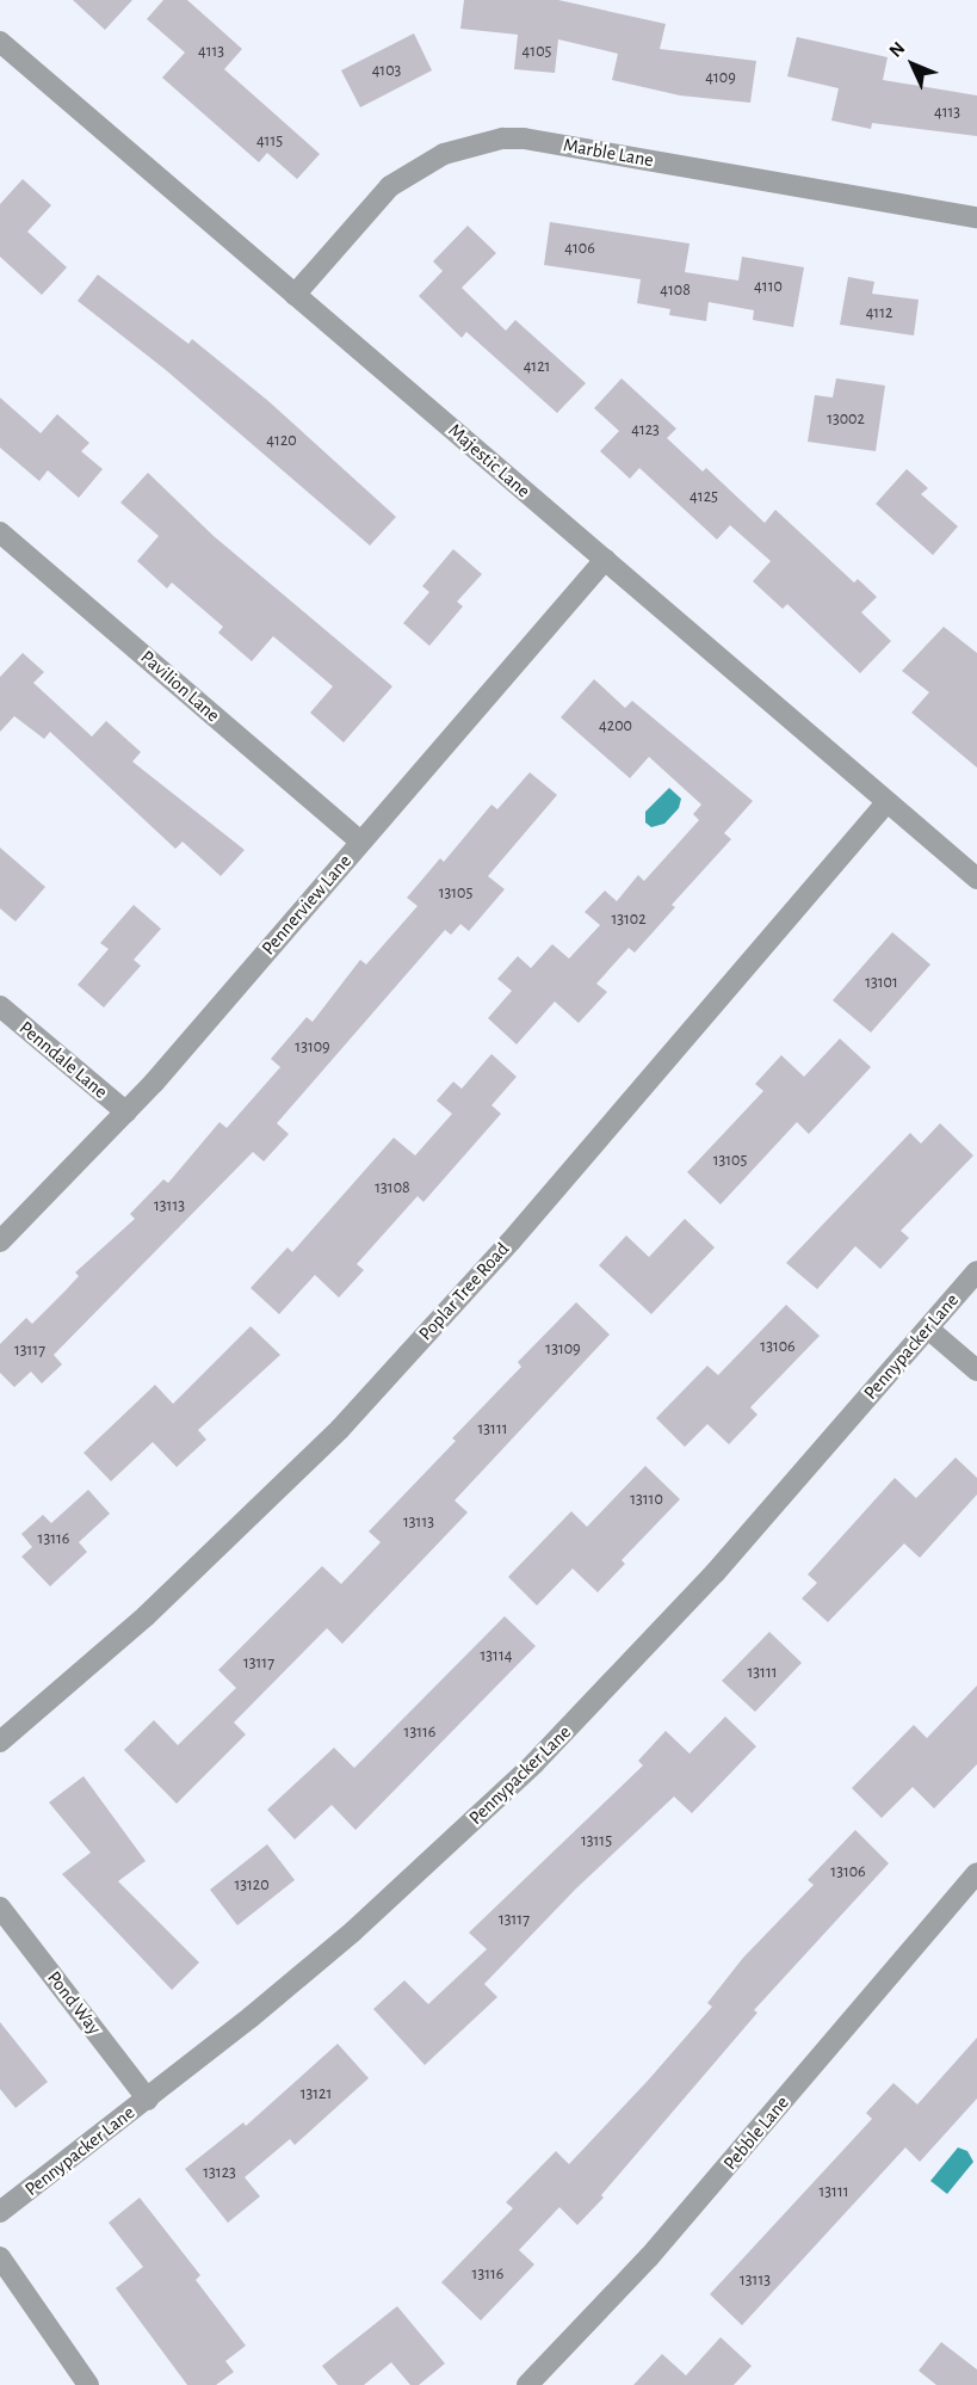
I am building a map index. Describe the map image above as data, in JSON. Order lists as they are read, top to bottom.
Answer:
{
  "streets": {
    "street": [
      "Marble Lane",
      "Majestic Lane",
      "Pavilion Lane",
      "Pennerview Lane",
      "Penndale Lane",
      "Poplar Tree Road",
      "Pennypacker Lane",
      "Pond Way",
      "Pebble Lane"
    ]
  },
  "crossings": [
    ["Marble Lane", "Majestic Lane"],
    ["Majestic Lane", "Pennerview Lane"],
    ["Majestic Lane", "Poplar Tree Road"],
    ["Pavilion Lane", "Pennerview Lane"],
    ["Pennerview Lane", "Penndale Lane"],
    ["Pennypacker Lane", "Pond Way"]
  ],
  "house_numbers": [
    "4113",
    "4105",
    "4103",
    "4109",
    "4113",
    "4115",
    "4106",
    "4110",
    "4108",
    "4112",
    "4121",
    "13002",
    "4123",
    "4120",
    "4125",
    "4200",
    "13105",
    "13102",
    "13101",
    "13109",
    "13105",
    "13108",
    "13113",
    "13106",
    "13109",
    "13117",
    "13111",
    "13110",
    "13113",
    "13116",
    "13114",
    "13117",
    "13111",
    "13116",
    "13115",
    "13106",
    "13120",
    "13117",
    "13121",
    "13123",
    "13111",
    "13116",
    "13113"
  ],
  "north": "top left"
}
